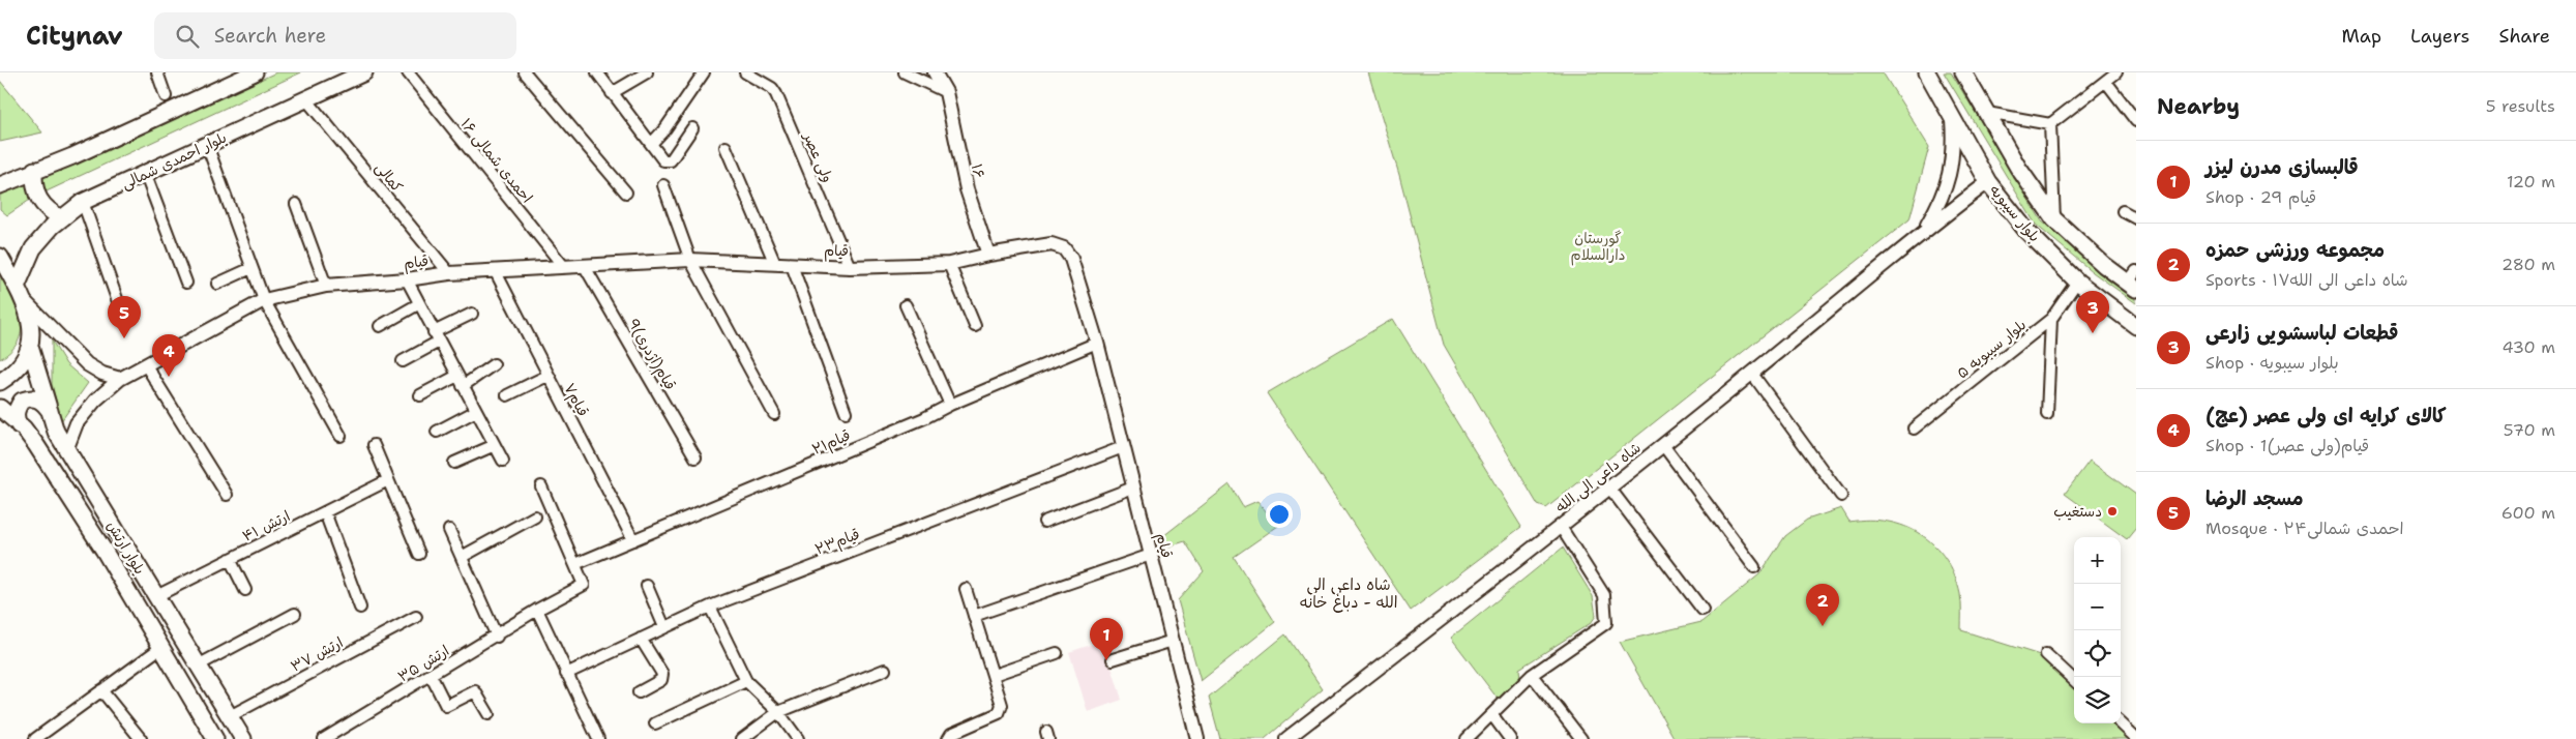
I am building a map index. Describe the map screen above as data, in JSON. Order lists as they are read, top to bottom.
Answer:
{
  "streets": {
    "main road": ["بلوار احمدی شمالی", "بلوار سیبویه", "بلوار ارتش"],
    "street": [
      "ولی عصر",
      "احمدی شمالی ۱۶",
      "۱۶",
      "کمالی",
      "قیام",
      "بلوار سیبویه ۵",
      "قیام(اژدری)9",
      "قیام۷",
      "قیام۲۱",
      "شاه داعی الی الله",
      "ارتش ۴۱",
      "قیام۲۳",
      "ارتش ۳۷",
      "ارتش ۳۵"
    ]
  },
  "crossings": [
    ["ولی عصر", "قیام"],
    ["بلوار احمدی شمالی", "کمالی"],
    ["احمدی شمالی ۱۶", "قیام"],
    ["۱۶", "قیام"],
    ["کمالی", "قیام"],
    ["بلوار سیبویه", "بلوار سیبویه ۵"],
    ["بلوار سیبویه", "شاه داعی الی الله"],
    ["قیام", "قیام(اژدری)9"],
    ["قیام", "قیام۷"],
    ["قیام", "قیام۲۱"],
    ["قیام", "قیام۲۳"],
    ["قیام", "بلوار ارتش"],
    ["قیام۷", "قیام۲۱"],
    ["قیام۲۱", "ارتش ۳۵"],
    ["ارتش ۴۱", "بلوار ارتش"],
    ["بلوار ارتش", "ارتش ۳۷"]
  ],
  "districts": ["شاه داعی الی الله - دباغ خانه"],
  "parks": ["گورستان دارالسلام"],
  "places": ["دستغیب"],
  "page": {
    "header": "Citynav",
    "search": "Search here",
    "nav": ["Map", "Layers", "Share"],
    "heading": ["Nearby", "5 results"],
    "list": [
      {
        "mark": "1",
        "name": "قالبسازی مدرن لیزر",
        "note": "Shop · قیام 29",
        "value": "120 m"
      },
      {
        "mark": "2",
        "name": "مجموعه ورزشی حمزه",
        "note": "Sports · شاه داعی الی الله۱۷",
        "value": "280 m"
      },
      {
        "mark": "3",
        "name": "قطعات لباسشویی زارعی",
        "note": "Shop · بلوار سیبویه",
        "value": "430 m"
      },
      {
        "mark": "4",
        "name": "کالای کرایه ای ولی عصر (عج)",
        "note": "Shop · قیام(ولی عصر)1",
        "value": "570 m"
      },
      {
        "mark": "5",
        "name": "مسجد الرضا",
        "note": "Mosque · احمدی شمالی۲۴",
        "value": "600 m"
      }
    ],
    "pins": [
      "3",
      "5",
      "4",
      "2",
      "1"
    ],
    "map_buttons": ["+", "−"]
  }
}
